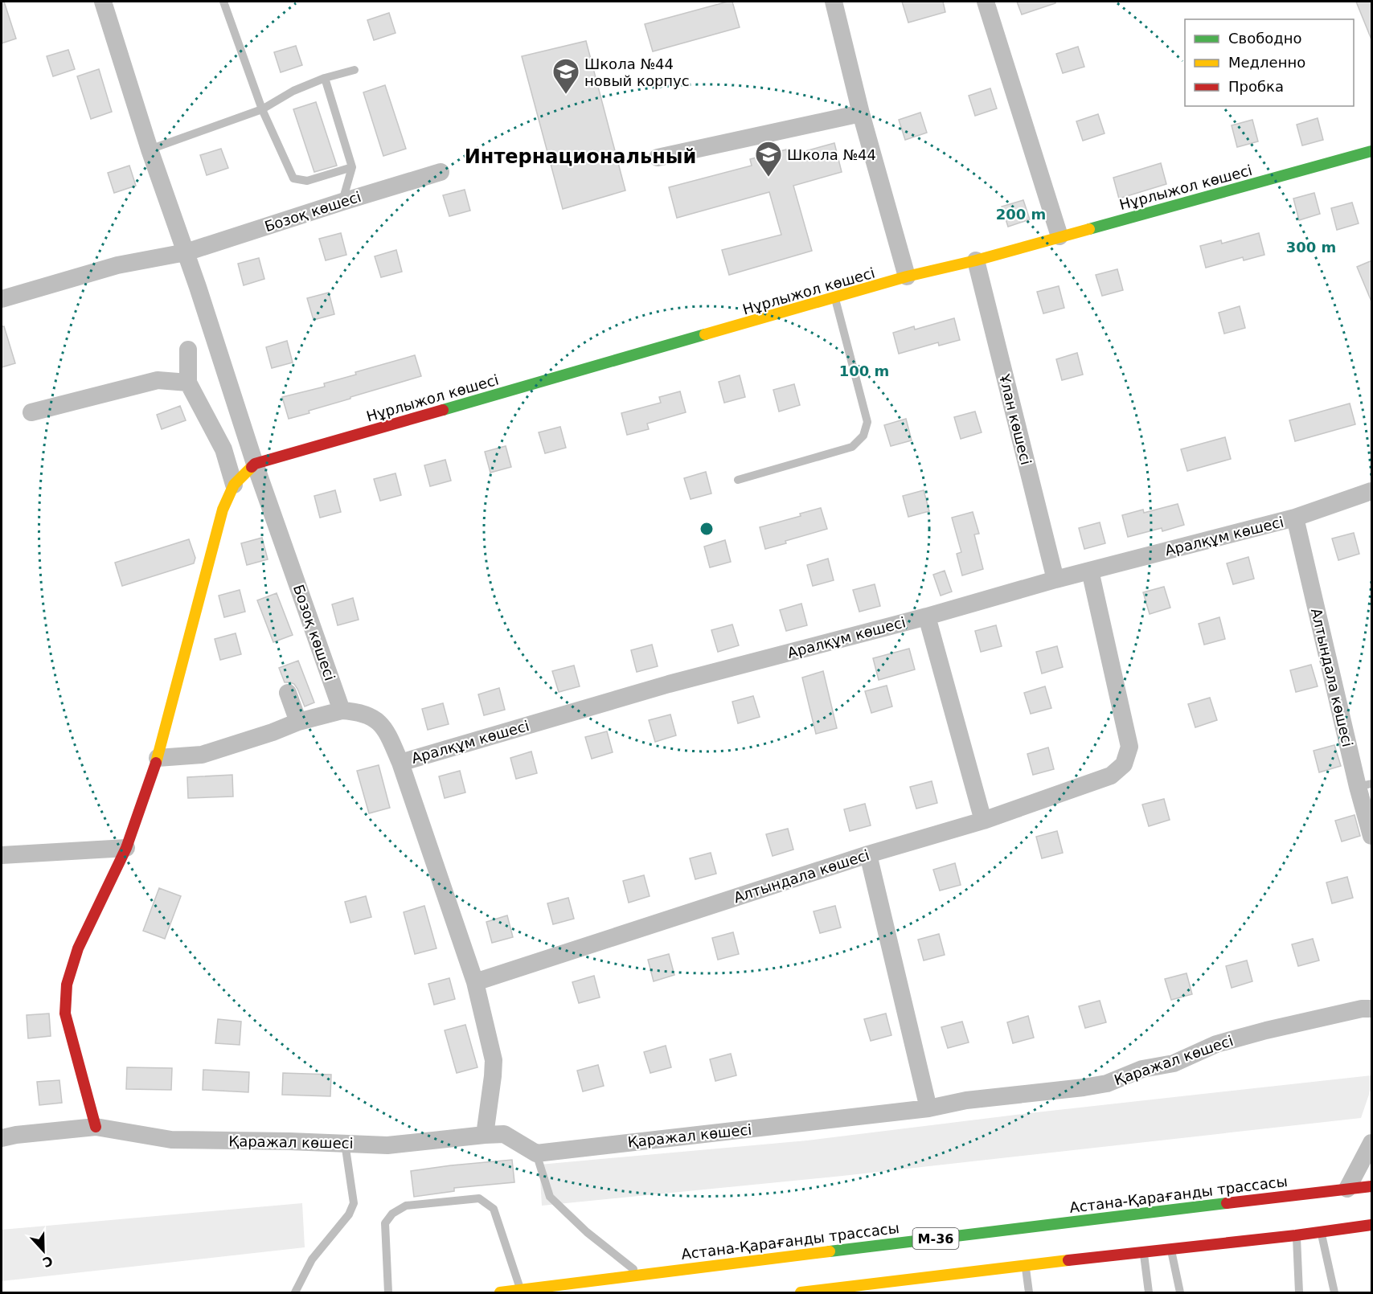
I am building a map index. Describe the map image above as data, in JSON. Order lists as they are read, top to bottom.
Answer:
{
  "streets": {
    "street": [
      "Нұрлыжол көшесі",
      "Бозоқ көшесі",
      "Ұлан көшесі",
      "Аралқұм көшесі",
      "Алтындала көшесі",
      "Қаражал көшесі",
      "Астана-Қарағанды трассасы",
      "M-36"
    ]
  },
  "crossings": [
    ["Нұрлыжол көшесі", "Бозоқ көшесі"],
    ["Нұрлыжол көшесі", "Ұлан көшесі"],
    ["Ұлан көшесі", "Аралқұм көшесі"],
    ["Аралқұм көшесі", "Алтындала көшесі"]
  ],
  "districts": ["Интернациональный"],
  "places": {
    "school or university": ["Школа №44 новый корпус", "Школа №44"]
  },
  "legend": ["Свободно", "Медленно", "Пробка"],
  "north": "bottom",
  "rings": ["200 m", "300 m", "100 m"]
}
